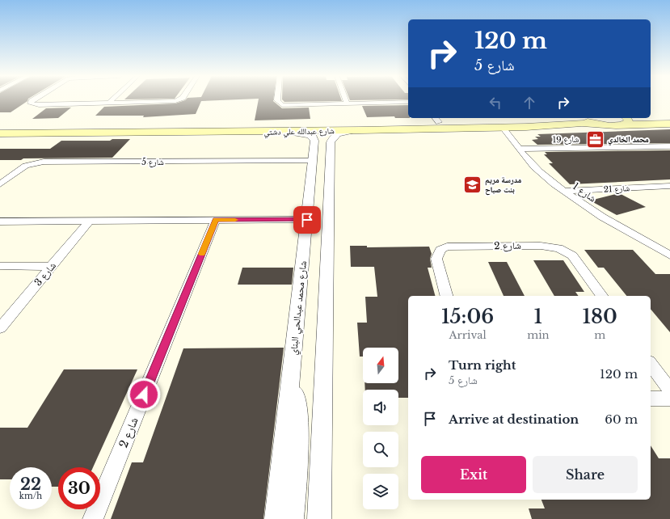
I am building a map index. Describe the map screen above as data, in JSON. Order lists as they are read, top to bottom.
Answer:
{
  "streets": {
    "main road": ["شارع عبدالله علي دشتي"],
    "street": [
      "شارع 19",
      "شارع 5",
      "شارع 21",
      "شارع 1",
      "شارع 2",
      "شارع 3",
      "شارع محمد عبدالحي البناي"
    ]
  },
  "crossings": [
    ["شارع عبدالله علي دشتي", "شارع 1"],
    ["شارع 19", "شارع 1"],
    ["شارع 5", "شارع محمد عبدالحي البناي"],
    ["شارع 21", "شارع 1"]
  ],
  "places": {
    "office": ["محمد الخالدي"],
    "school or university": ["مدرسة مريم بنت صباح"]
  },
  "north": "top",
  "page": {
    "turn": ["120 m", "شارع 5"],
    "eta": [
      "15:06",
      "Arrival",
      "1",
      "min",
      "180",
      "m"
    ],
    "list": [
      {
        "name": "Turn right",
        "note": "شارع 5",
        "value": "120 m"
      },
      {
        "name": "Arrive at destination",
        "value": "60 m"
      }
    ],
    "buttons": ["Exit", "Share"],
    "speed": "22 km/h",
    "limit": "30"
  }
}
